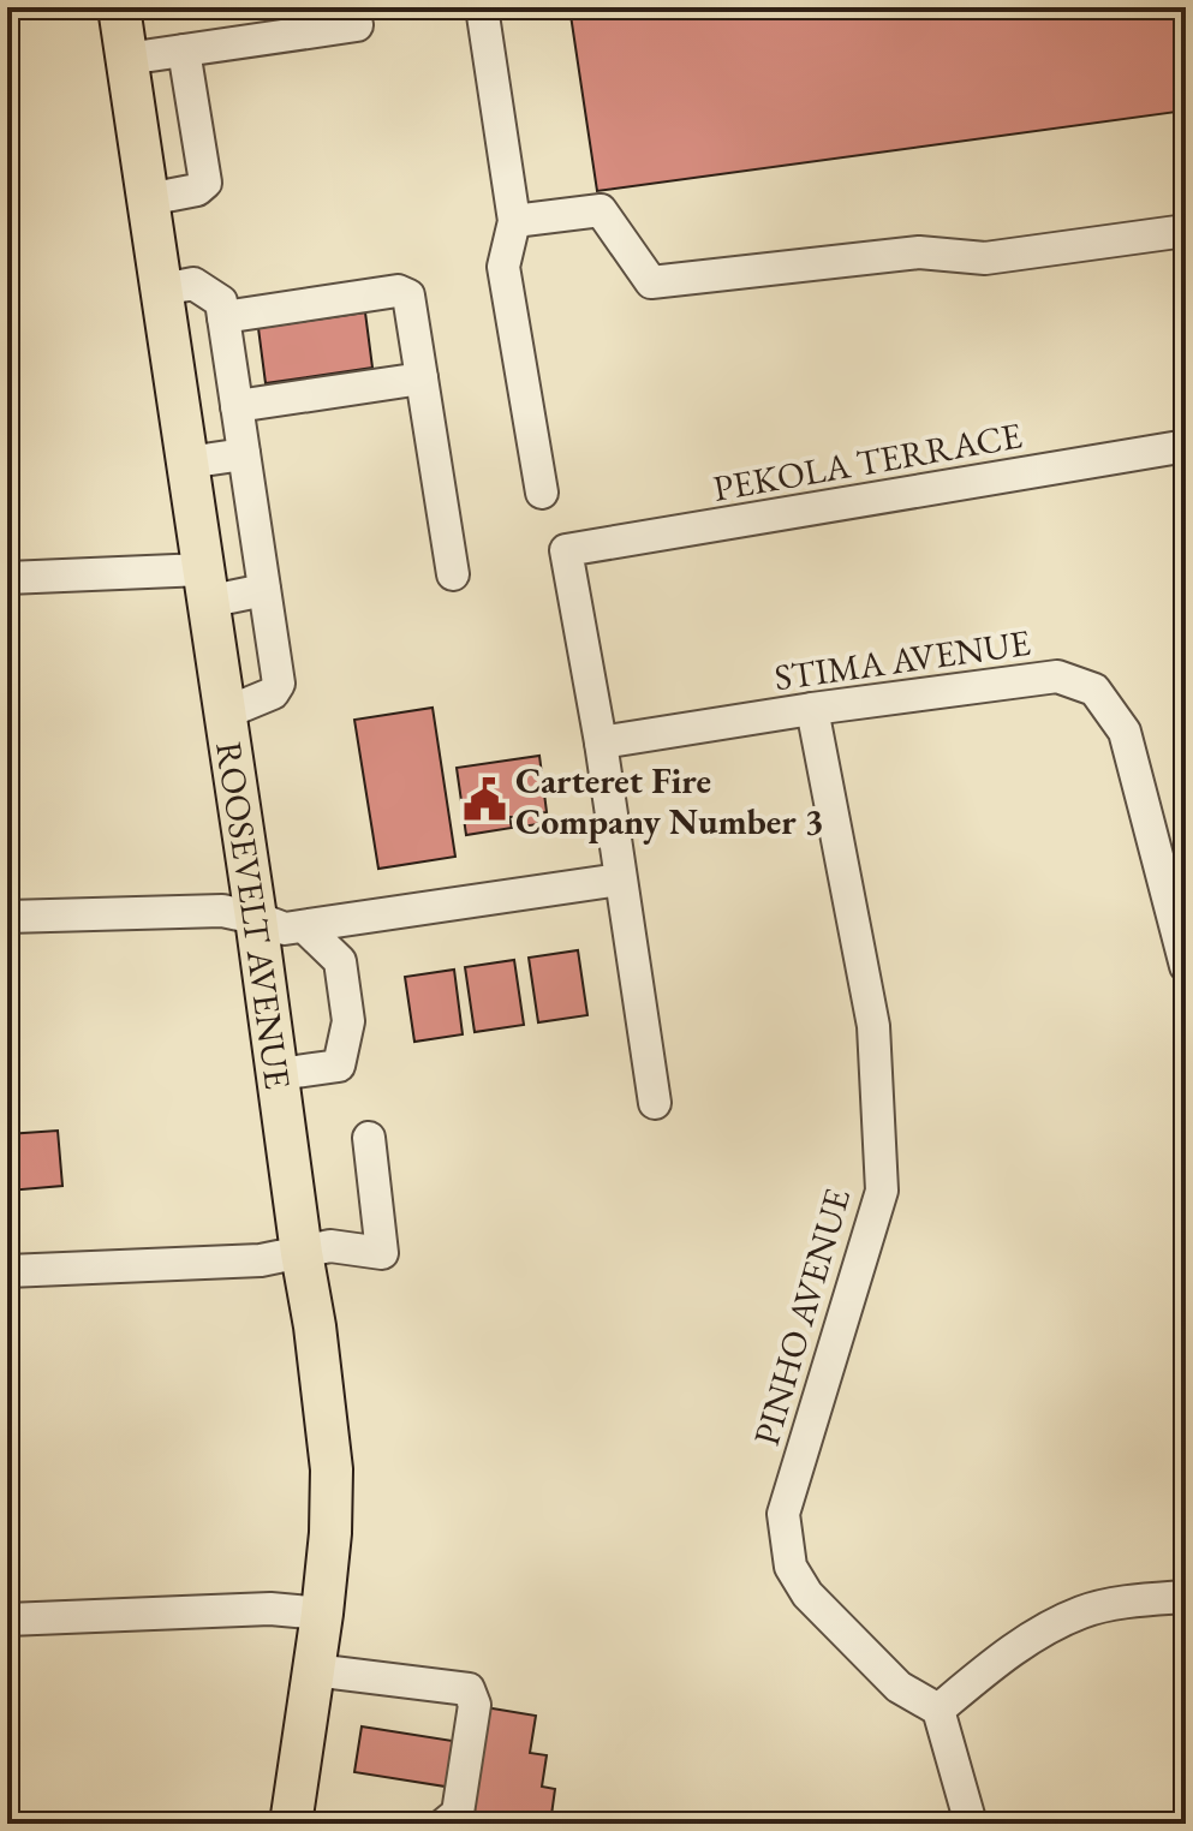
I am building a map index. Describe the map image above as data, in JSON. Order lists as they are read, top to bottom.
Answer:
{
  "streets": {
    "main road": ["ROOSEVELT AVENUE"],
    "street": ["PEKOLA TERRACE", "STIMA AVENUE", "PINHO AVENUE"]
  },
  "crossings": [
    ["PEKOLA TERRACE", "STIMA AVENUE"],
    ["STIMA AVENUE", "PINHO AVENUE"]
  ],
  "places": {
    "public building": ["Carteret Fire Company Number 3"]
  }
}
